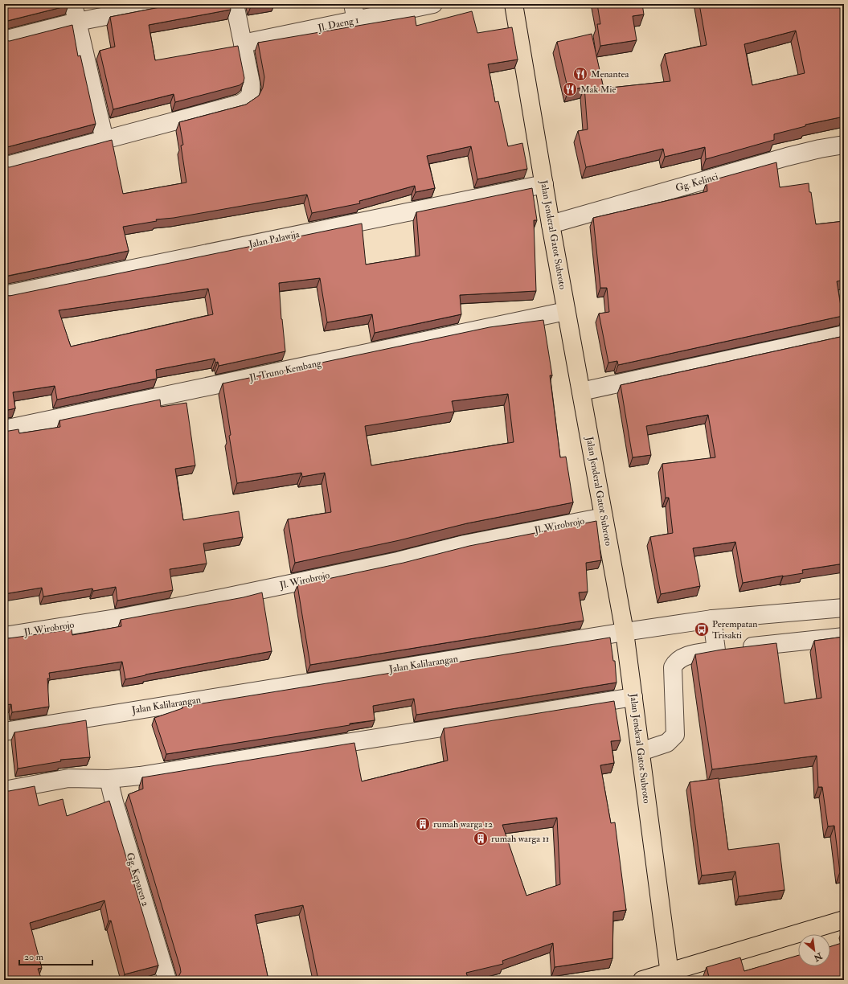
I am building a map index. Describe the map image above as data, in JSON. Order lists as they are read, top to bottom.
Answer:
{
  "streets": {
    "main road": ["Jalan Jenderal Gatot Subroto"],
    "street": [
      "Jl. Daeng 1",
      "Gg. Kelinci",
      "Jalan Palawija",
      "Jl. Truno Kembang",
      "Jl. Wirobrojo",
      "Jalan Kalilarangan",
      "Gg. Keparen 2"
    ]
  },
  "crossings": [
    ["Gg. Kelinci", "Jalan Jenderal Gatot Subroto"],
    ["Jalan Jenderal Gatot Subroto", "Jalan Palawija"],
    ["Jalan Jenderal Gatot Subroto", "Jl. Truno Kembang"],
    ["Jalan Jenderal Gatot Subroto", "Jl. Wirobrojo"],
    ["Jalan Jenderal Gatot Subroto", "Jalan Kalilarangan"]
  ],
  "places": {
    "restaurant": ["Menantea", "Mak Mie"],
    "bus stop": ["Perempatan Trisakti"],
    "building": ["rumah warga 12", "rumah warga 11"]
  },
  "scale_bar": "20 m",
  "north": "bottom right"
}
